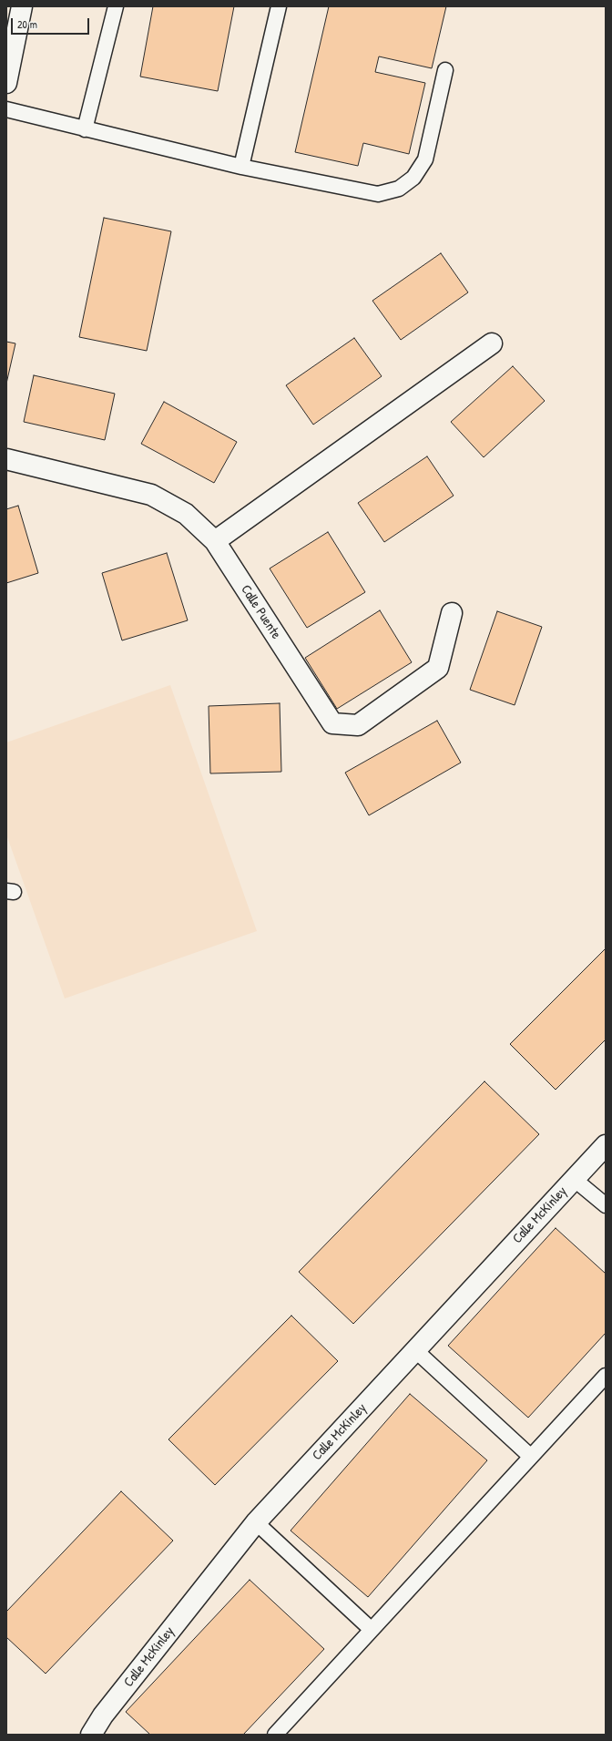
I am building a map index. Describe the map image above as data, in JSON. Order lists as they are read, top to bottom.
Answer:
{
  "streets": {
    "street": ["Calle Puente", "Calle McKinley"]
  },
  "scale_bar": "20 m"
}
